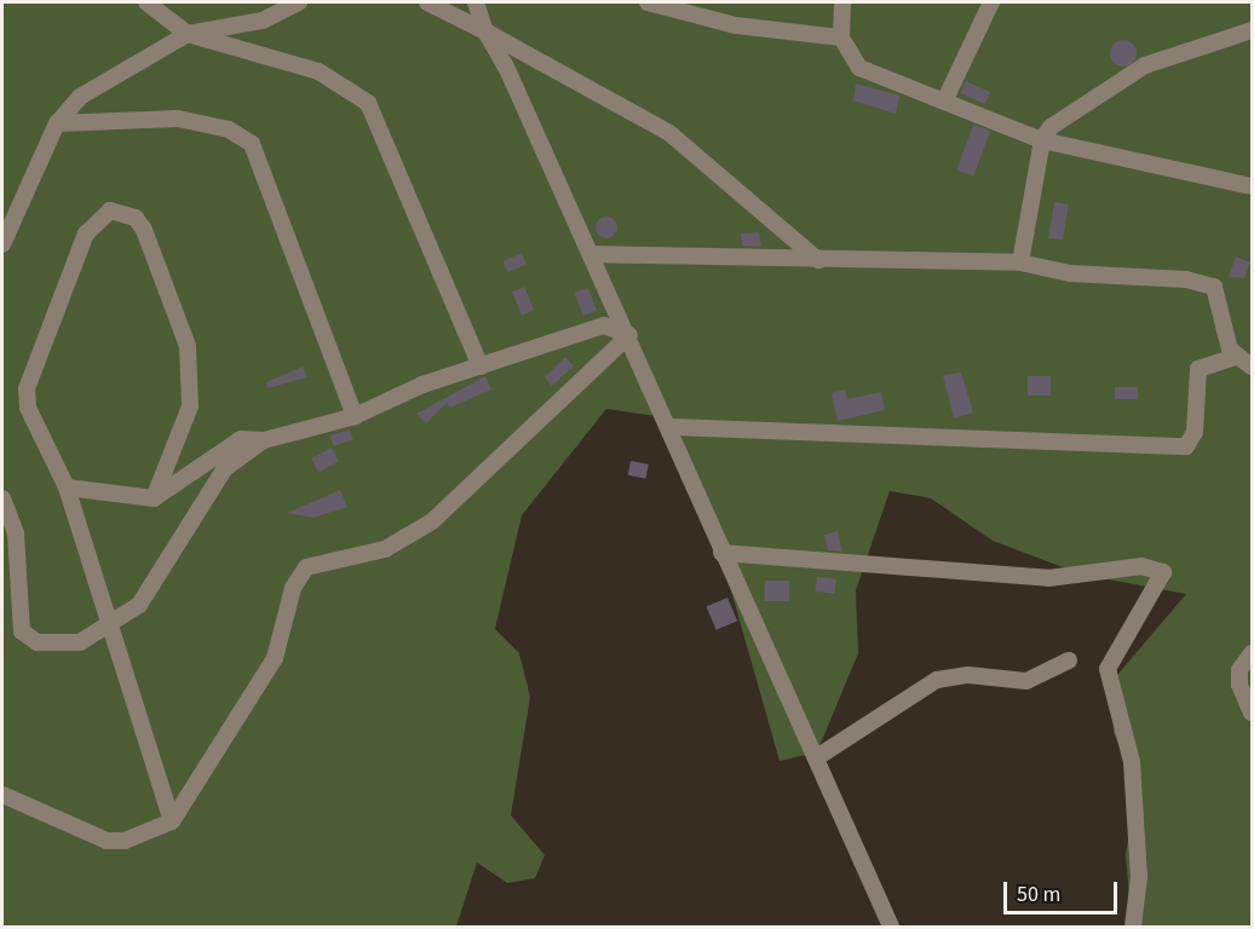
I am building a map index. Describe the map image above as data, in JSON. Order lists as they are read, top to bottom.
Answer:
{
  "scale_bar": "50 m"
}
